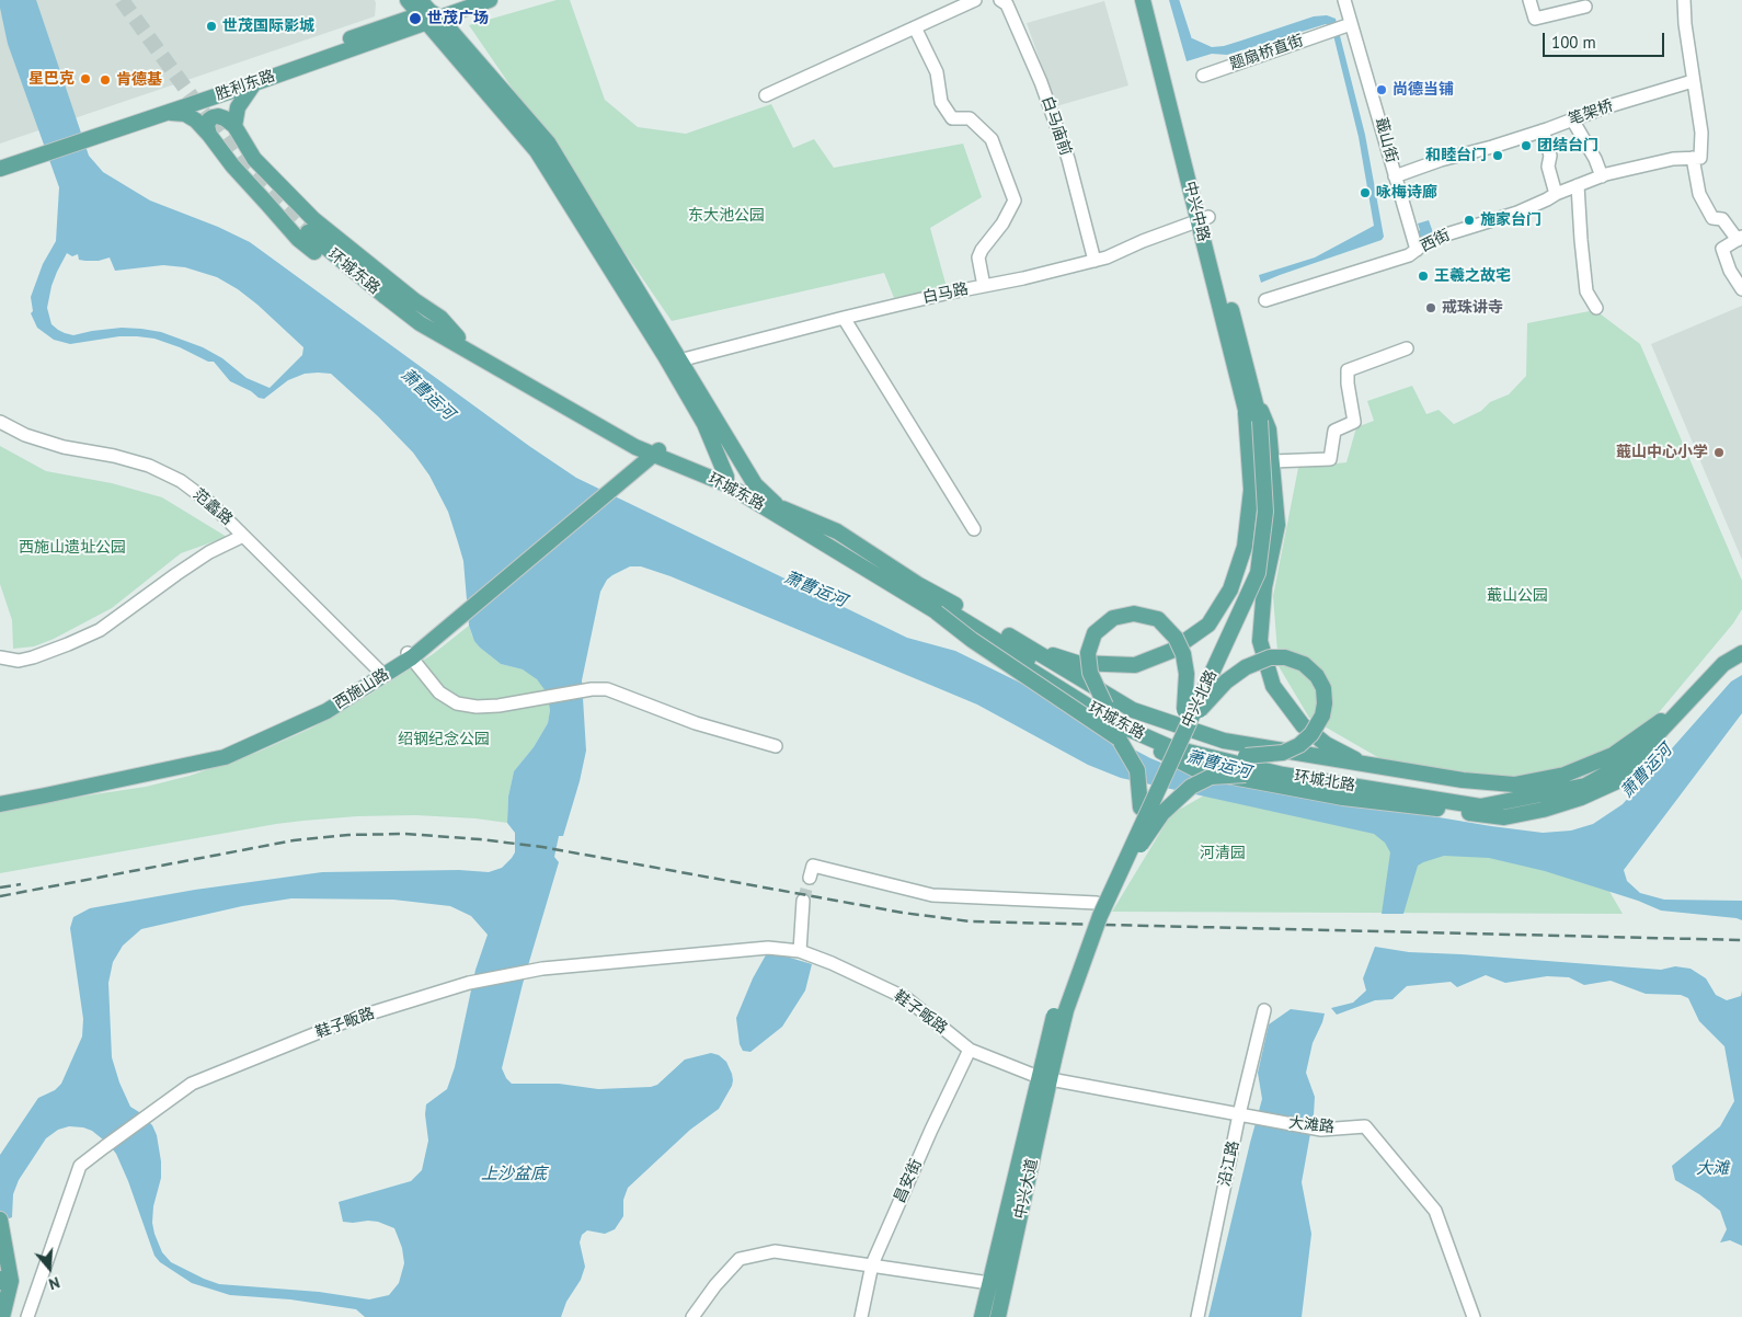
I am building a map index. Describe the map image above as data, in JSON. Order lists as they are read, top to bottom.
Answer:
{
  "streets": {
    "main road": [
      "胜利东路",
      "中兴中路",
      "环城东路",
      "西施山路",
      "中兴北路",
      "环城北路",
      "中兴大道"
    ],
    "street": [
      "题扇桥直街",
      "笔架桥",
      "白马庙前",
      "蕺山街",
      "西街",
      "白马路",
      "范蠡路",
      "鞋子畈路",
      "大滩路",
      "沿江路",
      "昌安街"
    ]
  },
  "crossings": [
    ["题扇桥直街", "蕺山街"],
    ["笔架桥", "蕺山街"],
    ["白马庙前", "白马路"],
    ["蕺山街", "西街"],
    ["中兴中路", "白马路"],
    ["中兴中路", "中兴北路"],
    ["环城东路", "西施山路"],
    ["环城东路", "环城北路"],
    ["范蠡路", "西施山路"],
    ["中兴北路", "中兴大道"],
    ["鞋子畈路", "大滩路"],
    ["鞋子畈路", "昌安街"],
    ["鞋子畈路", "中兴大道"],
    ["大滩路", "沿江路"],
    ["大滩路", "中兴大道"]
  ],
  "water": ["萧曹运河", "大滩", "上沙盆底"],
  "parks": [
    "东大池公园",
    "西施山遗址公园",
    "蕺山公园",
    "绍钢纪念公园",
    "河清园"
  ],
  "places": [
    "世茂广场",
    "世茂国际影城",
    "星巴克",
    "肯德基",
    "尚德当铺",
    "团结台门",
    "和睦台门",
    "咏梅诗廊",
    "施家台门",
    "王羲之故宅",
    "戒珠讲寺",
    "蕺山中心小学"
  ],
  "scale_bar": "100 m",
  "north": "bottom"
}
